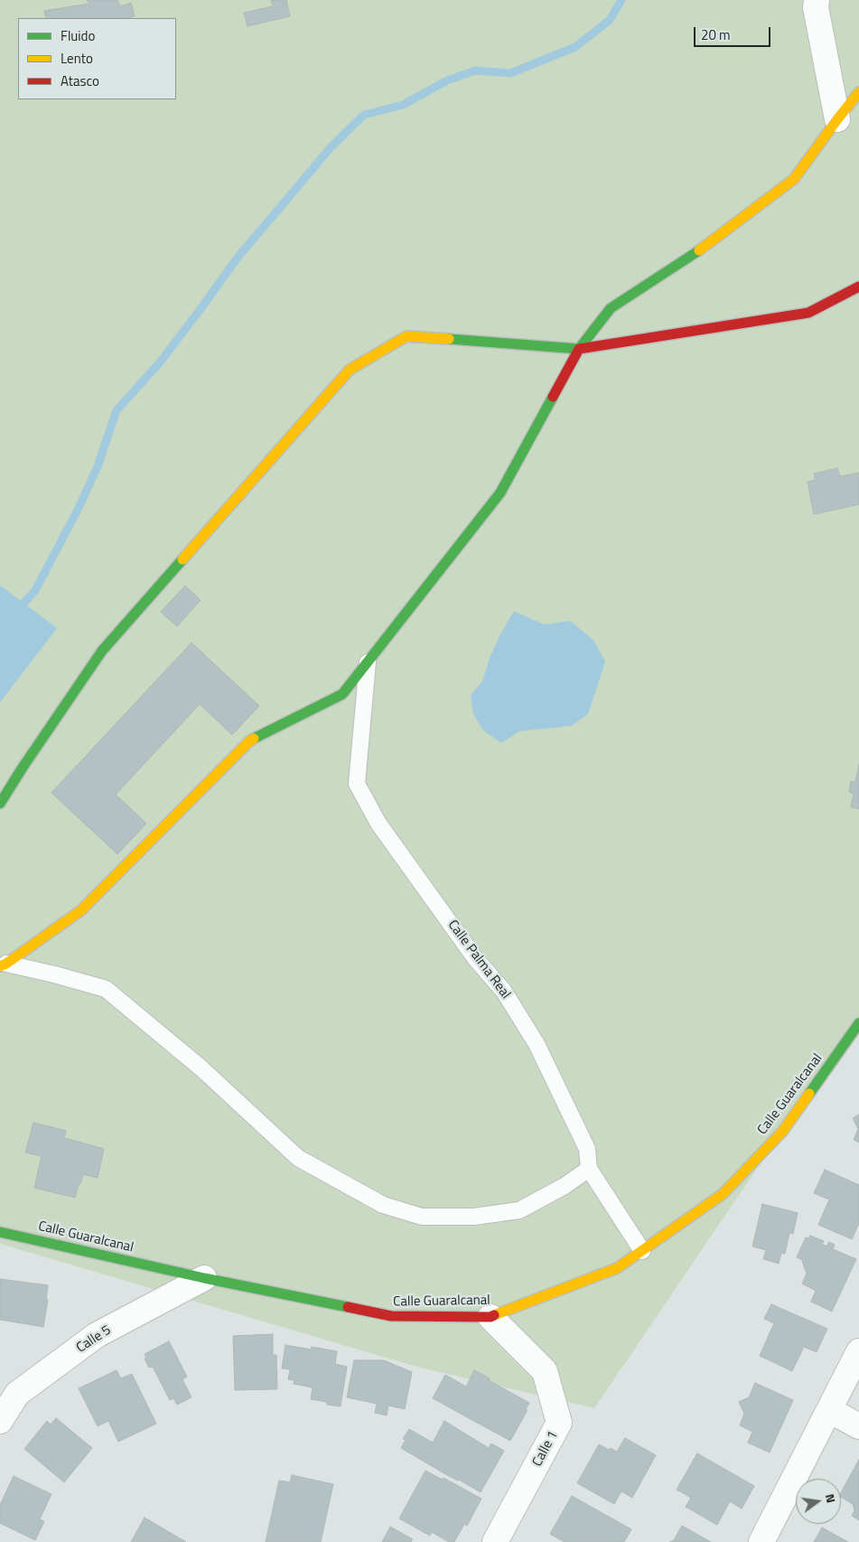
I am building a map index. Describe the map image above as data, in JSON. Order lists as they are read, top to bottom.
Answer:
{
  "streets": {
    "street": ["Calle Guaralcanal", "Calle 5", "Calle 1"],
    "lane": ["Calle Palma Real"]
  },
  "crossings": [
    ["Calle Palma Real", "Calle Guaralcanal"],
    ["Calle Guaralcanal", "Calle 5"],
    ["Calle Guaralcanal", "Calle 1"]
  ],
  "legend": ["Fluido", "Lento", "Atasco"],
  "scale_bar": "20 m",
  "north": "right"
}
